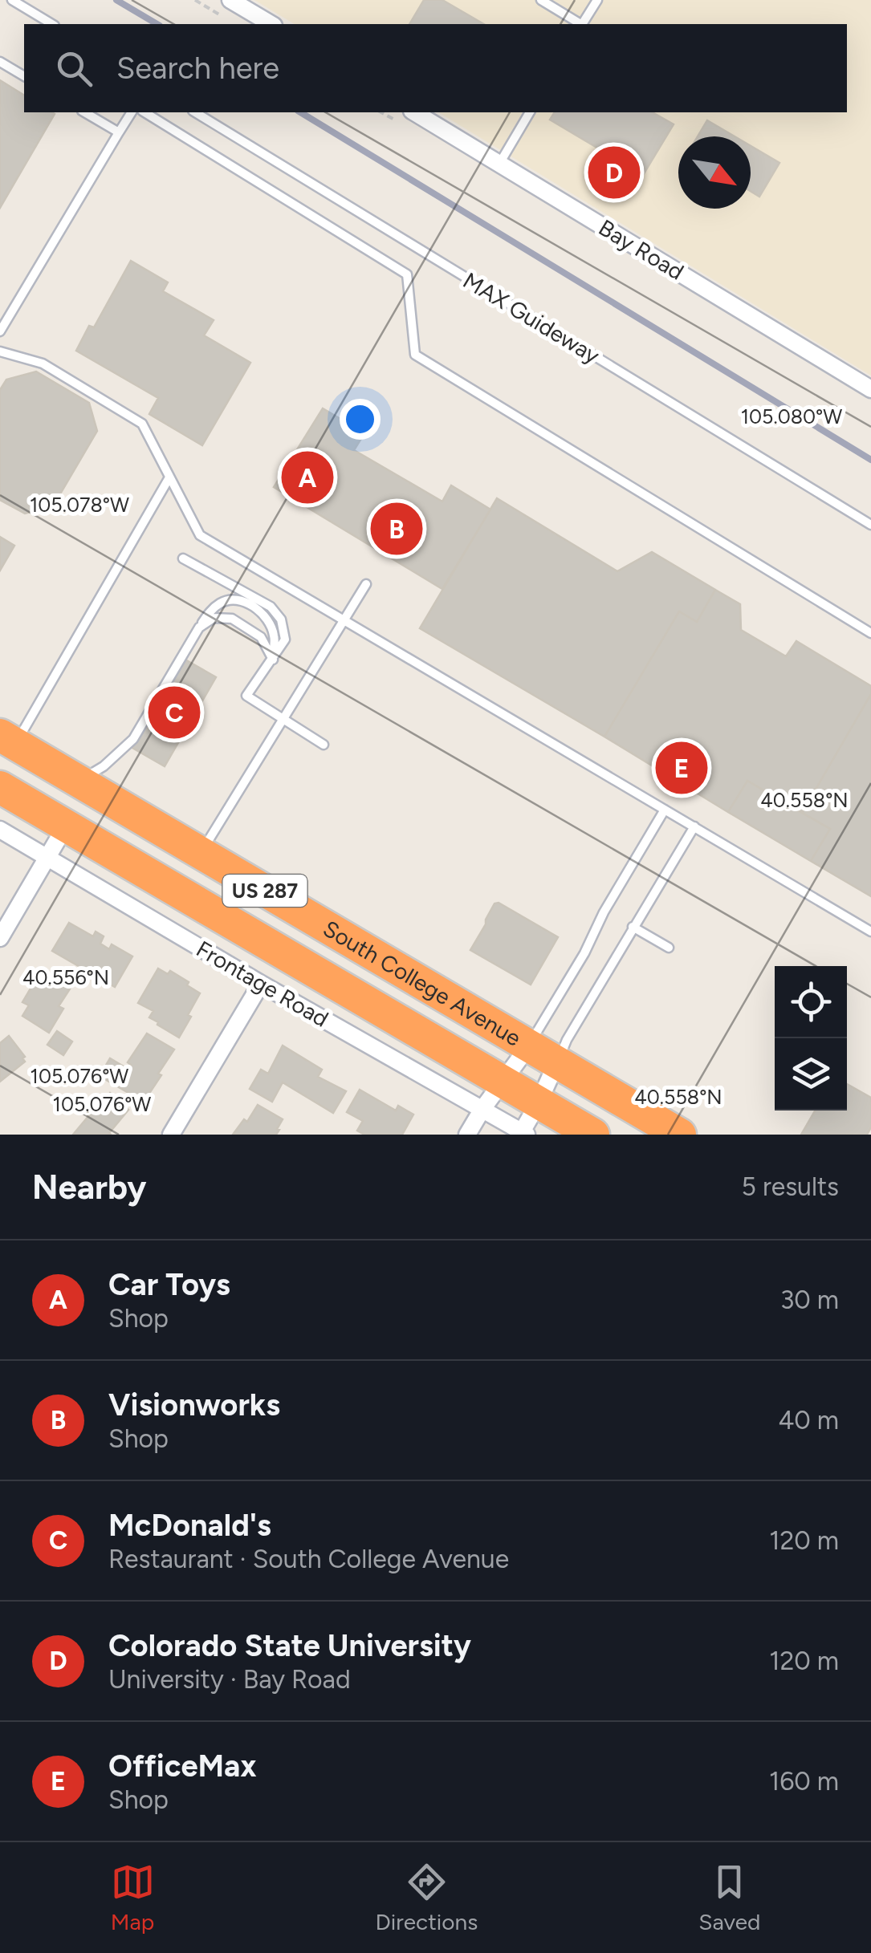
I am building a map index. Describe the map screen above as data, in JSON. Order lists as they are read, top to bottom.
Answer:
{
  "streets": {
    "highway": ["US 287", "South College Avenue"],
    "street": ["Bay Road", "Frontage Road"],
    "lane": ["MAX Guideway"]
  },
  "north": "bottom right",
  "page": {
    "search": "Search here",
    "pins": [
      "D",
      "A",
      "B",
      "C",
      "E"
    ],
    "heading": ["Nearby", "5 results"],
    "list": [
      {
        "mark": "A",
        "name": "Car Toys",
        "note": "Shop",
        "value": "30 m"
      },
      {
        "mark": "B",
        "name": "Visionworks",
        "note": "Shop",
        "value": "40 m"
      },
      {
        "mark": "C",
        "name": "McDonald's",
        "note": "Restaurant · South College Avenue",
        "value": "120 m"
      },
      {
        "mark": "D",
        "name": "Colorado State University",
        "note": "University · Bay Road",
        "value": "120 m"
      },
      {
        "mark": "E",
        "name": "OfficeMax",
        "note": "Shop",
        "value": "160 m"
      }
    ],
    "nav": ["Map", "Directions", "Saved"]
  },
  "coordinates": [
    "105.080°W",
    "105.078°W",
    "40.558°N",
    "40.556°N",
    "105.076°W"
  ]
}
